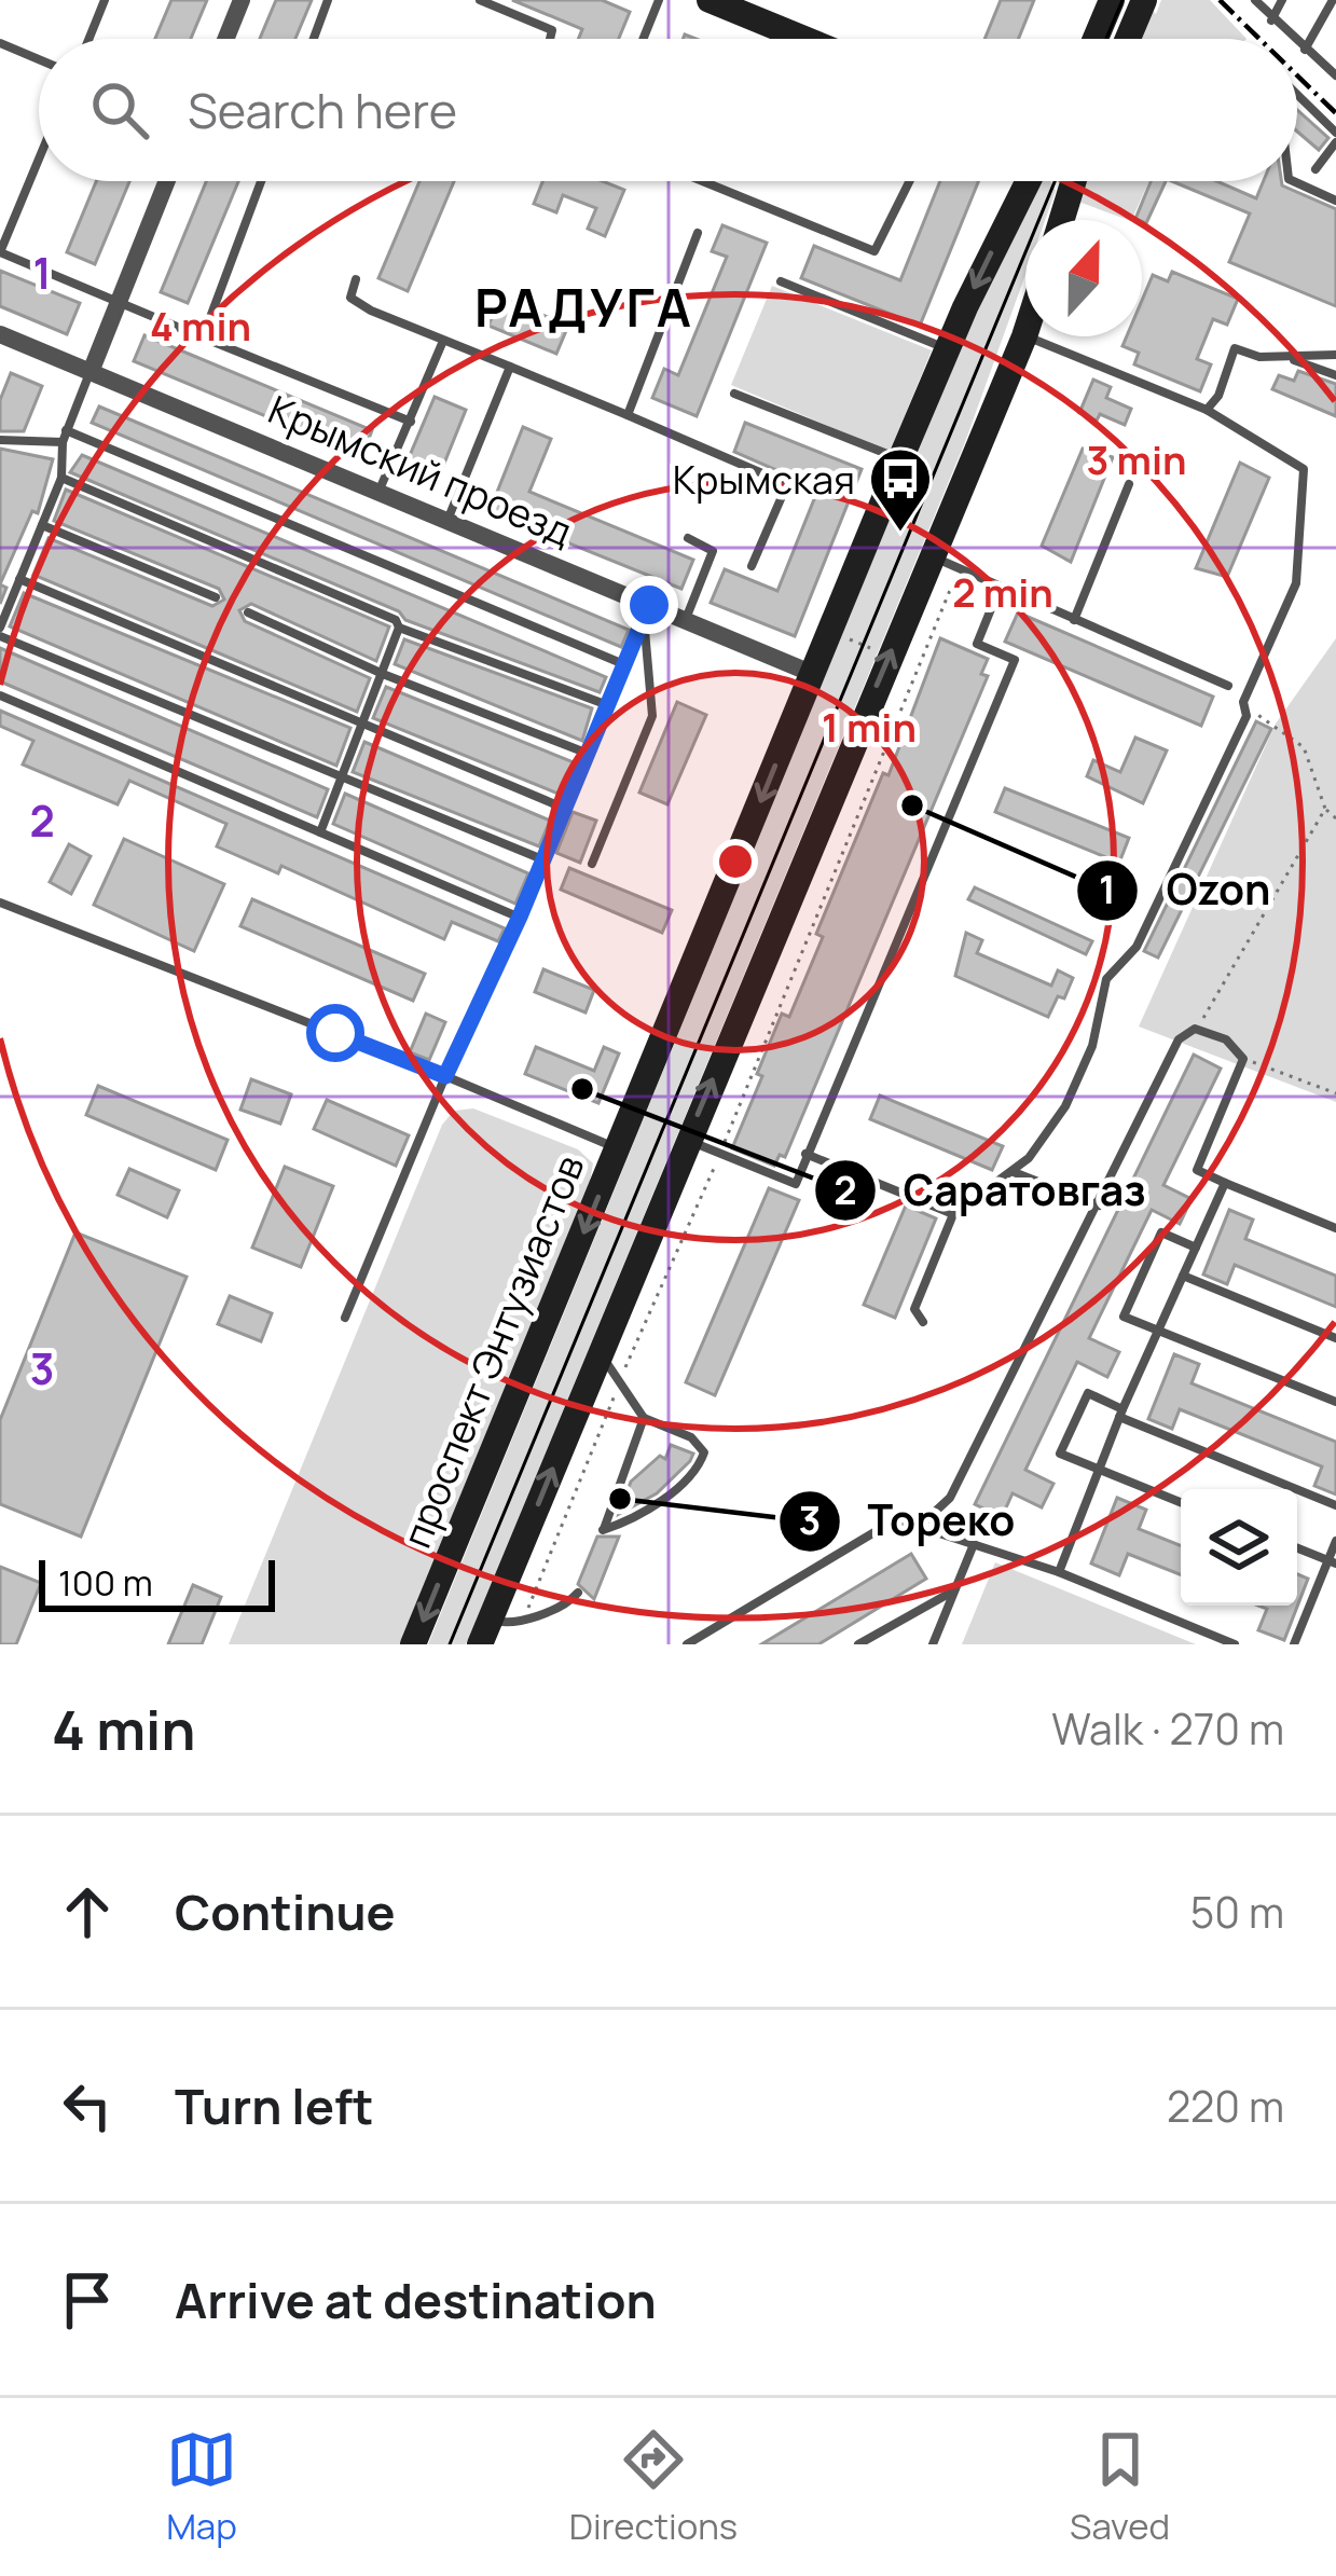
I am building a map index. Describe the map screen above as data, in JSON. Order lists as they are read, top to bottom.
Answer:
{
  "streets": {
    "main road": ["проспект Энтузиастов"],
    "street": ["Крымский проезд"]
  },
  "crossings": [
    ["Крымский проезд", "проспект Энтузиастов"]
  ],
  "districts": ["РАДУГА"],
  "places": {
    "bus stop": ["Крымская"],
    "other": ["Ozon", "Саратовгаз", "Тореко"]
  },
  "scale_bar": "100 m",
  "north": "top",
  "page": {
    "search": "Search here",
    "scale": "100 m",
    "heading": ["4 min", "Walk · 270 m"],
    "list": [
      ["Continue", "50 m"],
      ["Turn left", "220 m"],
      "Arrive at destination"
    ],
    "nav": ["Map", "Directions", "Saved"]
  },
  "grid": {
    "rows": ["1", "2", "3"]
  },
  "rings": [
    "4 min",
    "3 min",
    "2 min",
    "1 min"
  ]
}
